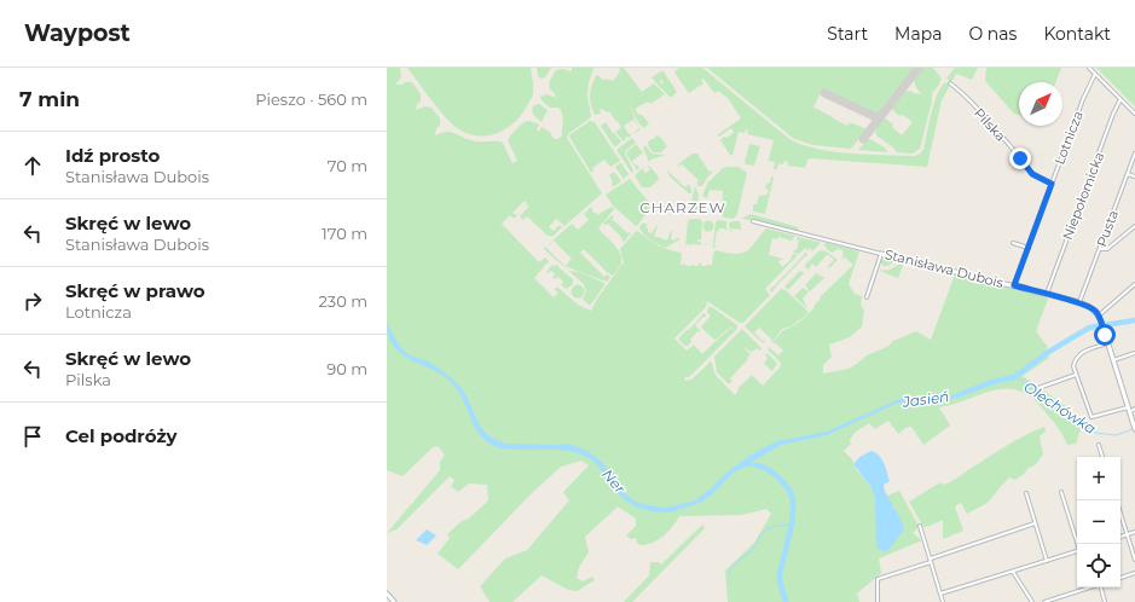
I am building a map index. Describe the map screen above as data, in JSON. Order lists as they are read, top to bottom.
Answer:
{
  "streets": {
    "street": [
      "Pilska",
      "Lotnicza",
      "Niepołomicka",
      "Pusta",
      "Stanisława Dubois"
    ]
  },
  "crossings": [
    ["Pilska", "Lotnicza"],
    ["Lotnicza", "Stanisława Dubois"],
    ["Niepołomicka", "Stanisława Dubois"],
    ["Pusta", "Stanisława Dubois"]
  ],
  "districts": ["CHARZEW"],
  "water": ["Jasień", "Olechówka", "Ner"],
  "north": "top right",
  "page": {
    "header": "Waypost",
    "nav": [
      "Start",
      "Mapa",
      "O nas",
      "Kontakt"
    ],
    "heading": ["7 min", "Pieszo · 560 m"],
    "list": [
      ["Idź prosto", "Stanisława Dubois", "70 m"],
      ["Skręć w lewo", "Stanisława Dubois", "170 m"],
      ["Skręć w prawo", "Lotnicza", "230 m"],
      ["Skręć w lewo", "Pilska", "90 m"],
      "Cel podróży"
    ],
    "map_buttons": ["+", "−"]
  }
}
